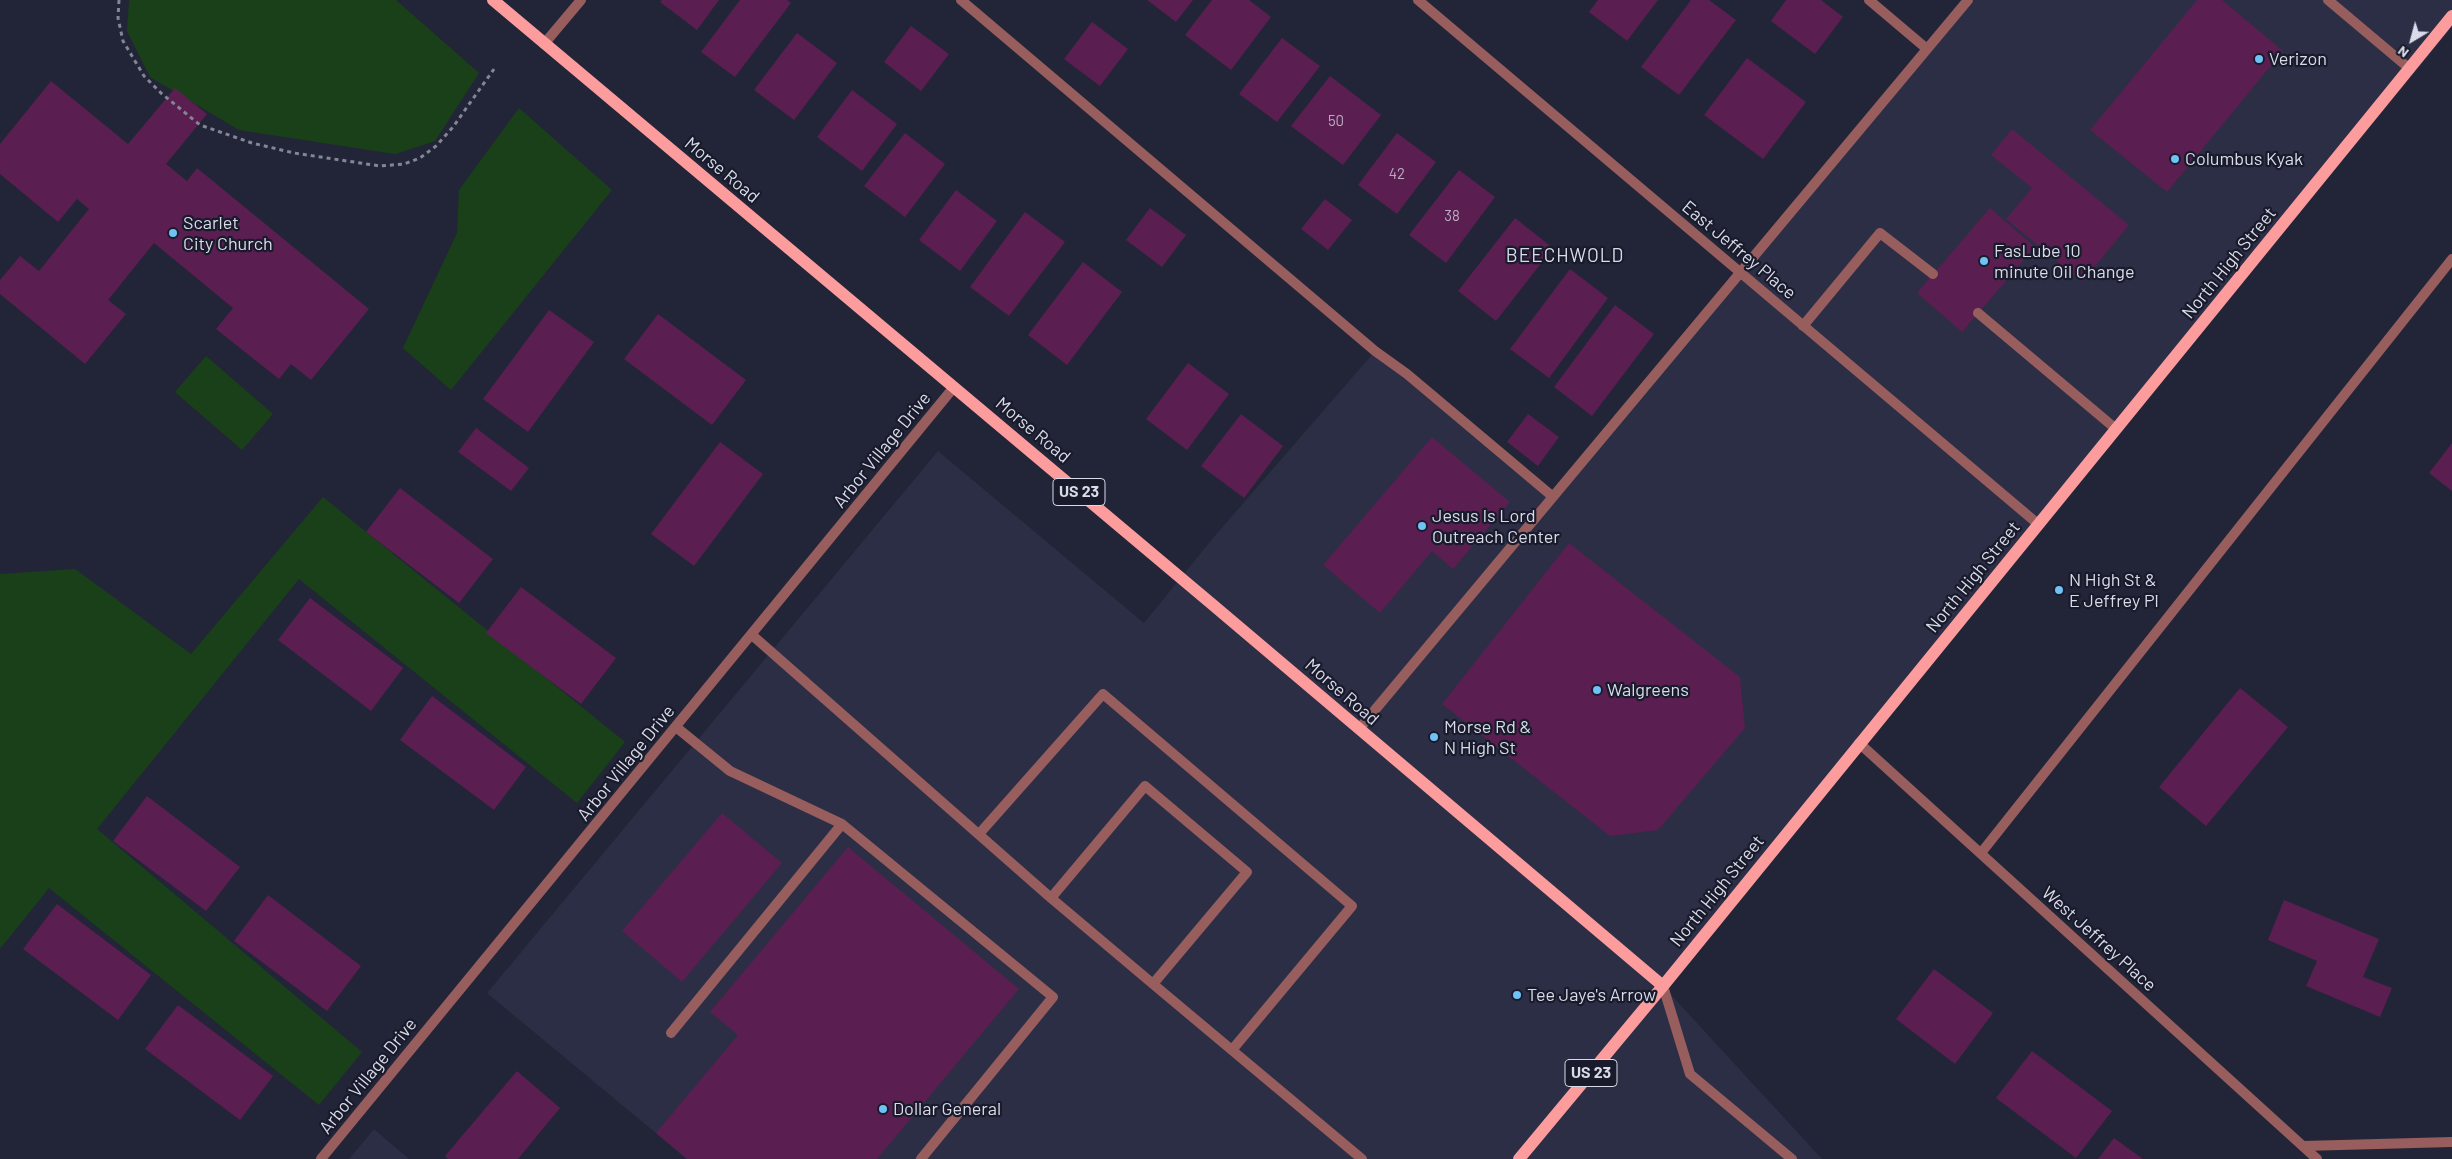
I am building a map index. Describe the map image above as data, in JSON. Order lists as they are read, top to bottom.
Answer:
{
  "streets": {
    "main road": ["Morse Road", "North High Street", "US 23"],
    "street": ["East Jeffrey Place", "Arbor Village Drive", "West Jeffrey Place"]
  },
  "crossings": [
    ["Morse Road", "North High Street"],
    ["Morse Road", "Arbor Village Drive"],
    ["East Jeffrey Place", "North High Street"],
    ["North High Street", "West Jeffrey Place"]
  ],
  "districts": ["BEECHWOLD"],
  "places": [
    "Verizon",
    "Columbus Kyak",
    "Scarlet City Church",
    "FasLube 10 minute Oil Change",
    "Jesus Is Lord Outreach Center",
    "N High St & E Jeffrey Pl",
    "Walgreens",
    "Morse Rd & N High St",
    "Tee Jaye's Arrow",
    "Dollar General"
  ],
  "house_numbers": ["50", "42", "38"],
  "north": "bottom left"
}
